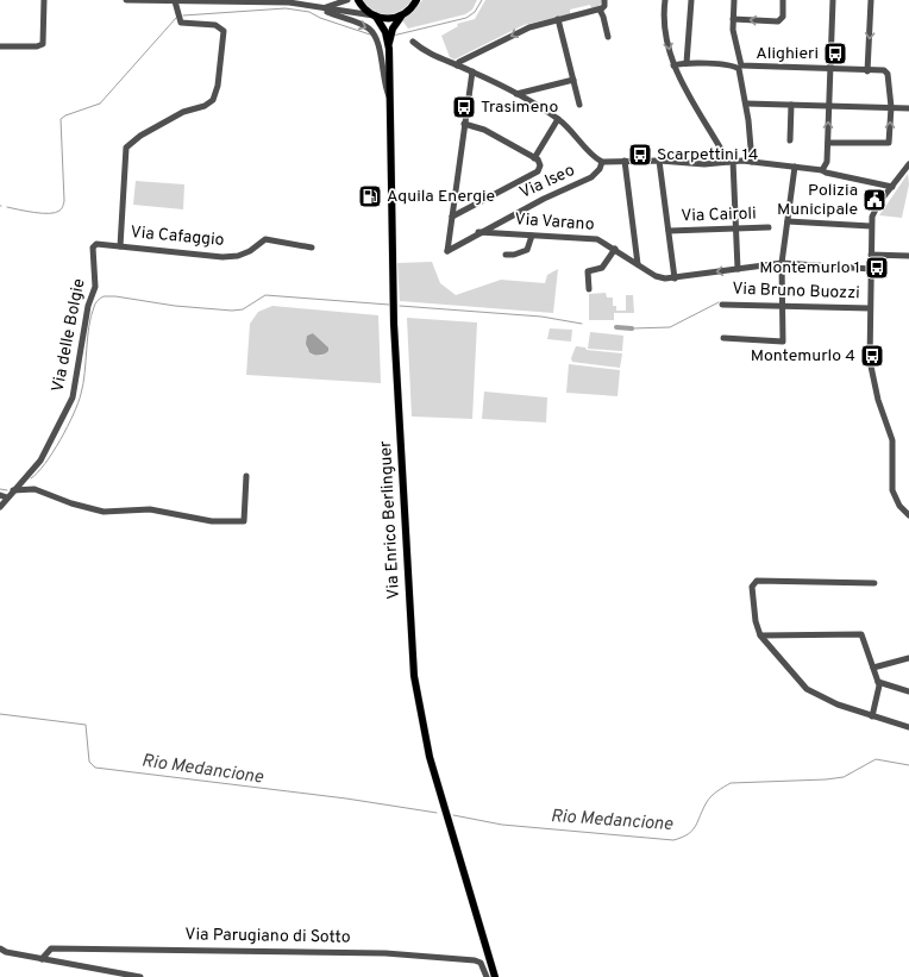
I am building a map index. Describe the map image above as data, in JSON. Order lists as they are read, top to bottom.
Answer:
{
  "streets": {
    "main road": ["Via Enrico Berlinguer"],
    "street": [
      "Via Iseo",
      "Via Cairoli",
      "Via Varano",
      "Via Cafaggio",
      "Via Bruno Buozzi",
      "Via delle Bolgie",
      "Via Parugiano di Sotto"
    ]
  },
  "crossings": [
    ["Via Iseo", "Via Varano"],
    ["Via Cafaggio", "Via delle Bolgie"]
  ],
  "water": ["Rio Medancione"],
  "places": {
    "bus stop": [
      "Alighieri",
      "Trasimeno",
      "Scarpettini 14",
      "Montemurlo 1",
      "Montemurlo 4"
    ],
    "fuel station": ["Aquila Energie"],
    "public building": ["Polizia Municipale"]
  }
}
